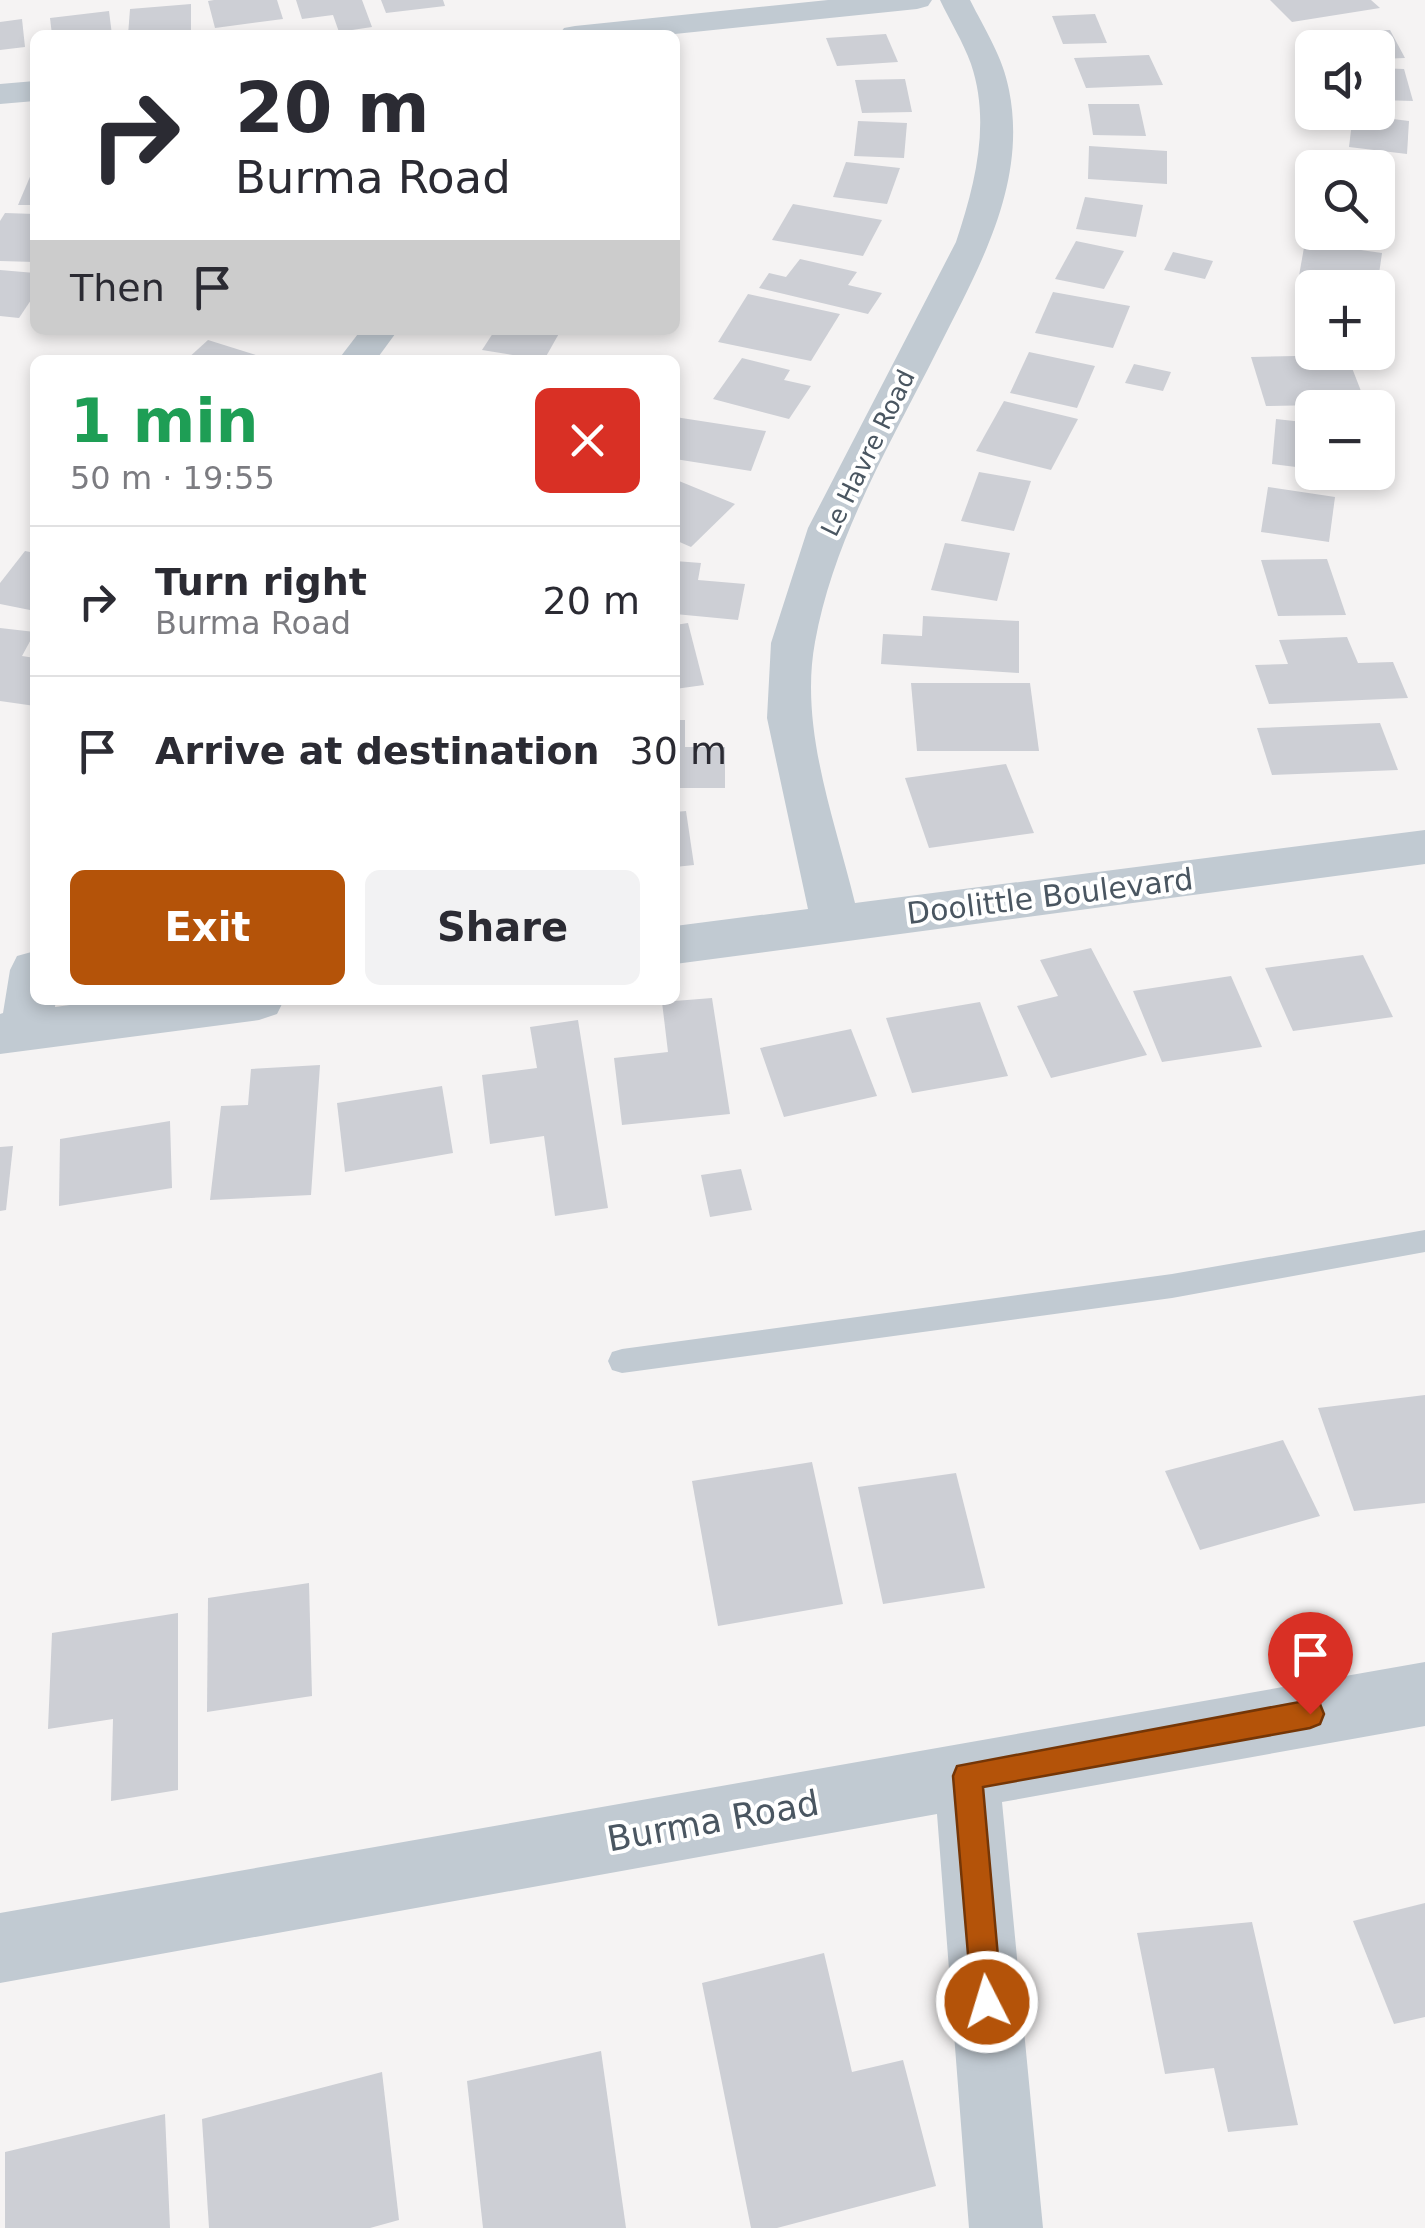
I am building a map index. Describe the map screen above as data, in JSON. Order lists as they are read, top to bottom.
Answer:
{
  "streets": {
    "street": ["Le Havre Road", "Doolittle Boulevard", "Burma Road"]
  },
  "crossings": [
    ["Le Havre Road", "Doolittle Boulevard"]
  ],
  "page": {
    "map_buttons": ["+", "−"],
    "turn": ["20 m", "Burma Road"],
    "then": "Then",
    "heading": ["1 min", "50 m · 19:55"],
    "list": [
      {
        "name": "Turn right",
        "note": "Burma Road",
        "value": "20 m"
      },
      {
        "name": "Arrive at destination",
        "value": "30 m"
      }
    ],
    "buttons": ["Exit", "Share"]
  }
}
